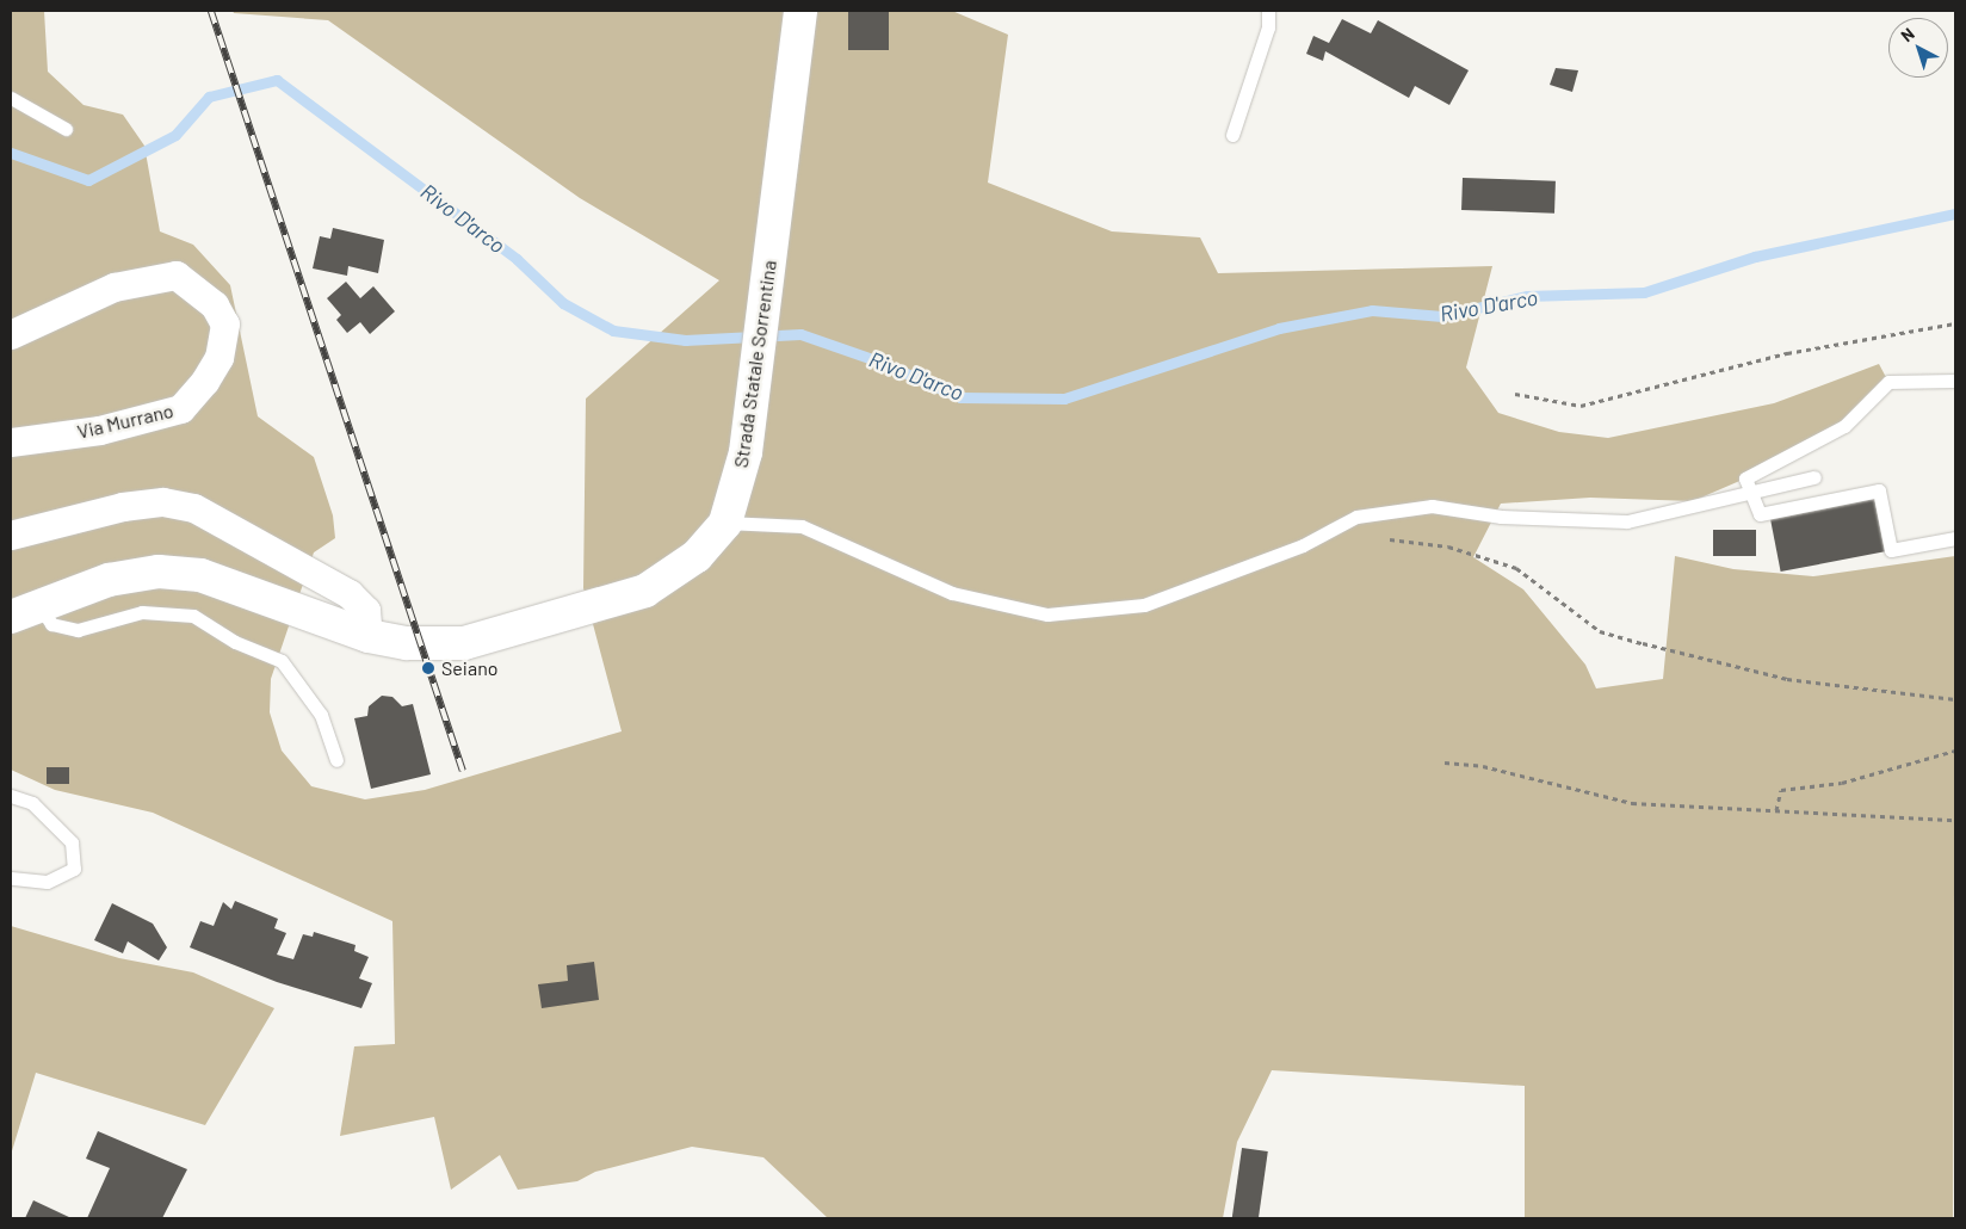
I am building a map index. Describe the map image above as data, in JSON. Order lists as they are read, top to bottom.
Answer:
{
  "streets": {
    "main road": ["Strada Statale Sorrentina"],
    "street": ["Via Murrano"]
  },
  "water": ["Rivo D'arco"],
  "places": ["Seiano"],
  "north": "top left"
}
